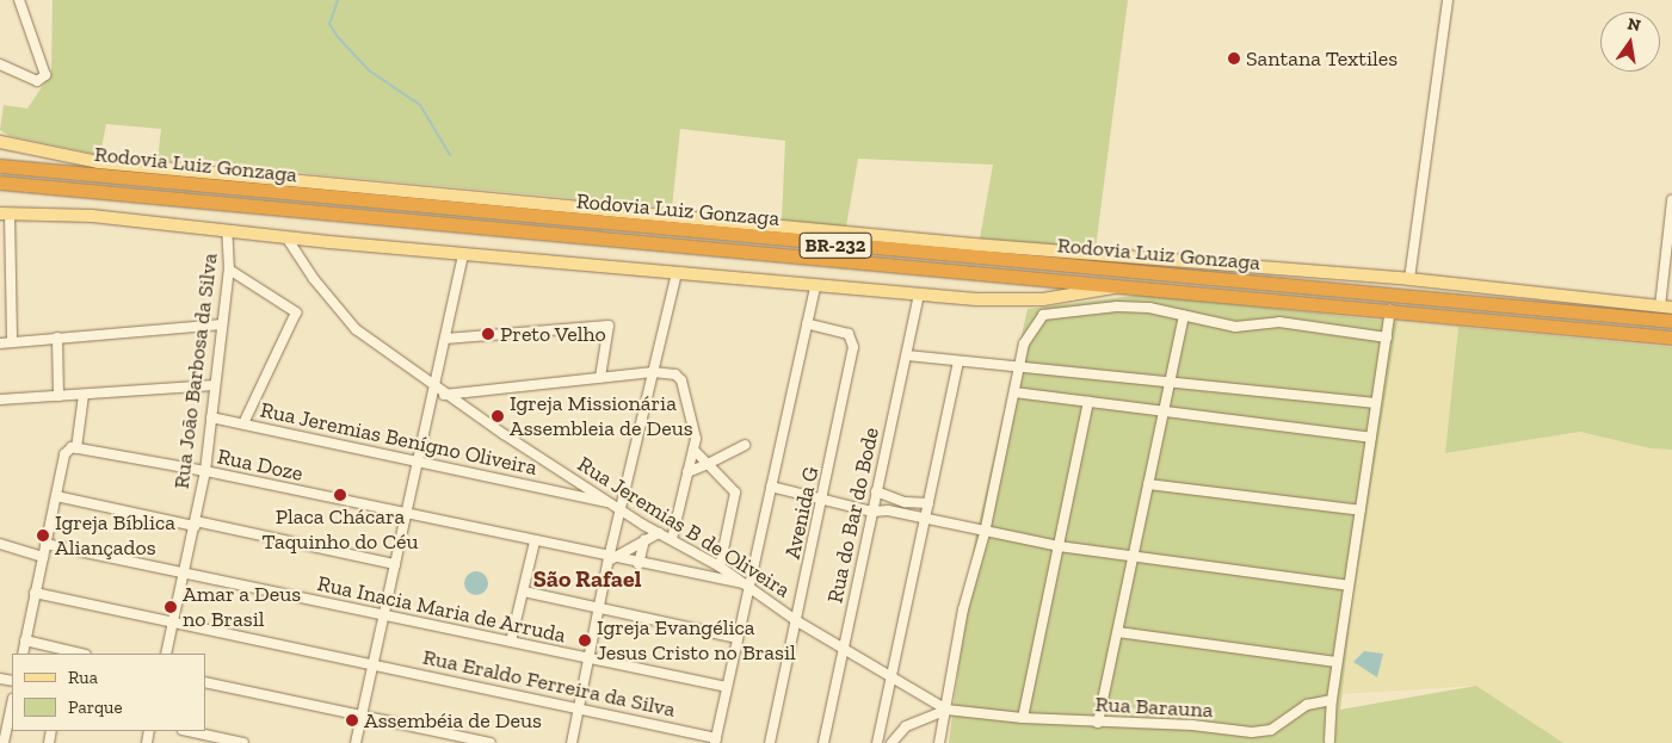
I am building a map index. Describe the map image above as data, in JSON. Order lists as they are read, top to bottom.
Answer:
{
  "streets": {
    "highway": ["Rodovia Luiz Gonzaga", "BR-232"],
    "street": [
      "Rua João Barbosa da Silva",
      "Rua Jeremias Benígno Oliveira",
      "Rua Doze",
      "Avenida G",
      "Rua do Bar do Bode",
      "Rua Jeremias B de Oliveira",
      "Rua Inacia Maria de Arruda",
      "Rua Eraldo Ferreira da Silva",
      "Rua Barauna"
    ]
  },
  "crossings": [
    ["BR-232", "Rua João Barbosa da Silva"],
    ["BR-232", "Rua do Bar do Bode"],
    ["BR-232", "Rua Jeremias B de Oliveira"],
    ["Rua João Barbosa da Silva", "Rua Jeremias Benígno Oliveira"],
    ["Rua João Barbosa da Silva", "Rua Doze"],
    ["Rua João Barbosa da Silva", "Rua Inacia Maria de Arruda"],
    ["Rua João Barbosa da Silva", "Rua Eraldo Ferreira da Silva"],
    ["Rua Jeremias Benígno Oliveira", "Rua Jeremias B de Oliveira"],
    ["Rua Doze", "Rua Jeremias B de Oliveira"],
    ["Avenida G", "Rua Jeremias B de Oliveira"],
    ["Rua do Bar do Bode", "Rua Jeremias B de Oliveira"],
    ["Rua Jeremias B de Oliveira", "Rua Barauna"]
  ],
  "districts": ["São Rafael"],
  "places": [
    "Santana Textiles",
    "Preto Velho",
    "Igreja Missionária Assembleia de Deus",
    "Placa Chácara Taquinho do Céu",
    "Igreja Bíblica Aliançados",
    "Amar a Deus no Brasil",
    "Igreja Evangélica Jesus Cristo no Brasil",
    "Assembéia de Deus"
  ],
  "legend": ["Rua", "Parque"],
  "north": "top"
}
